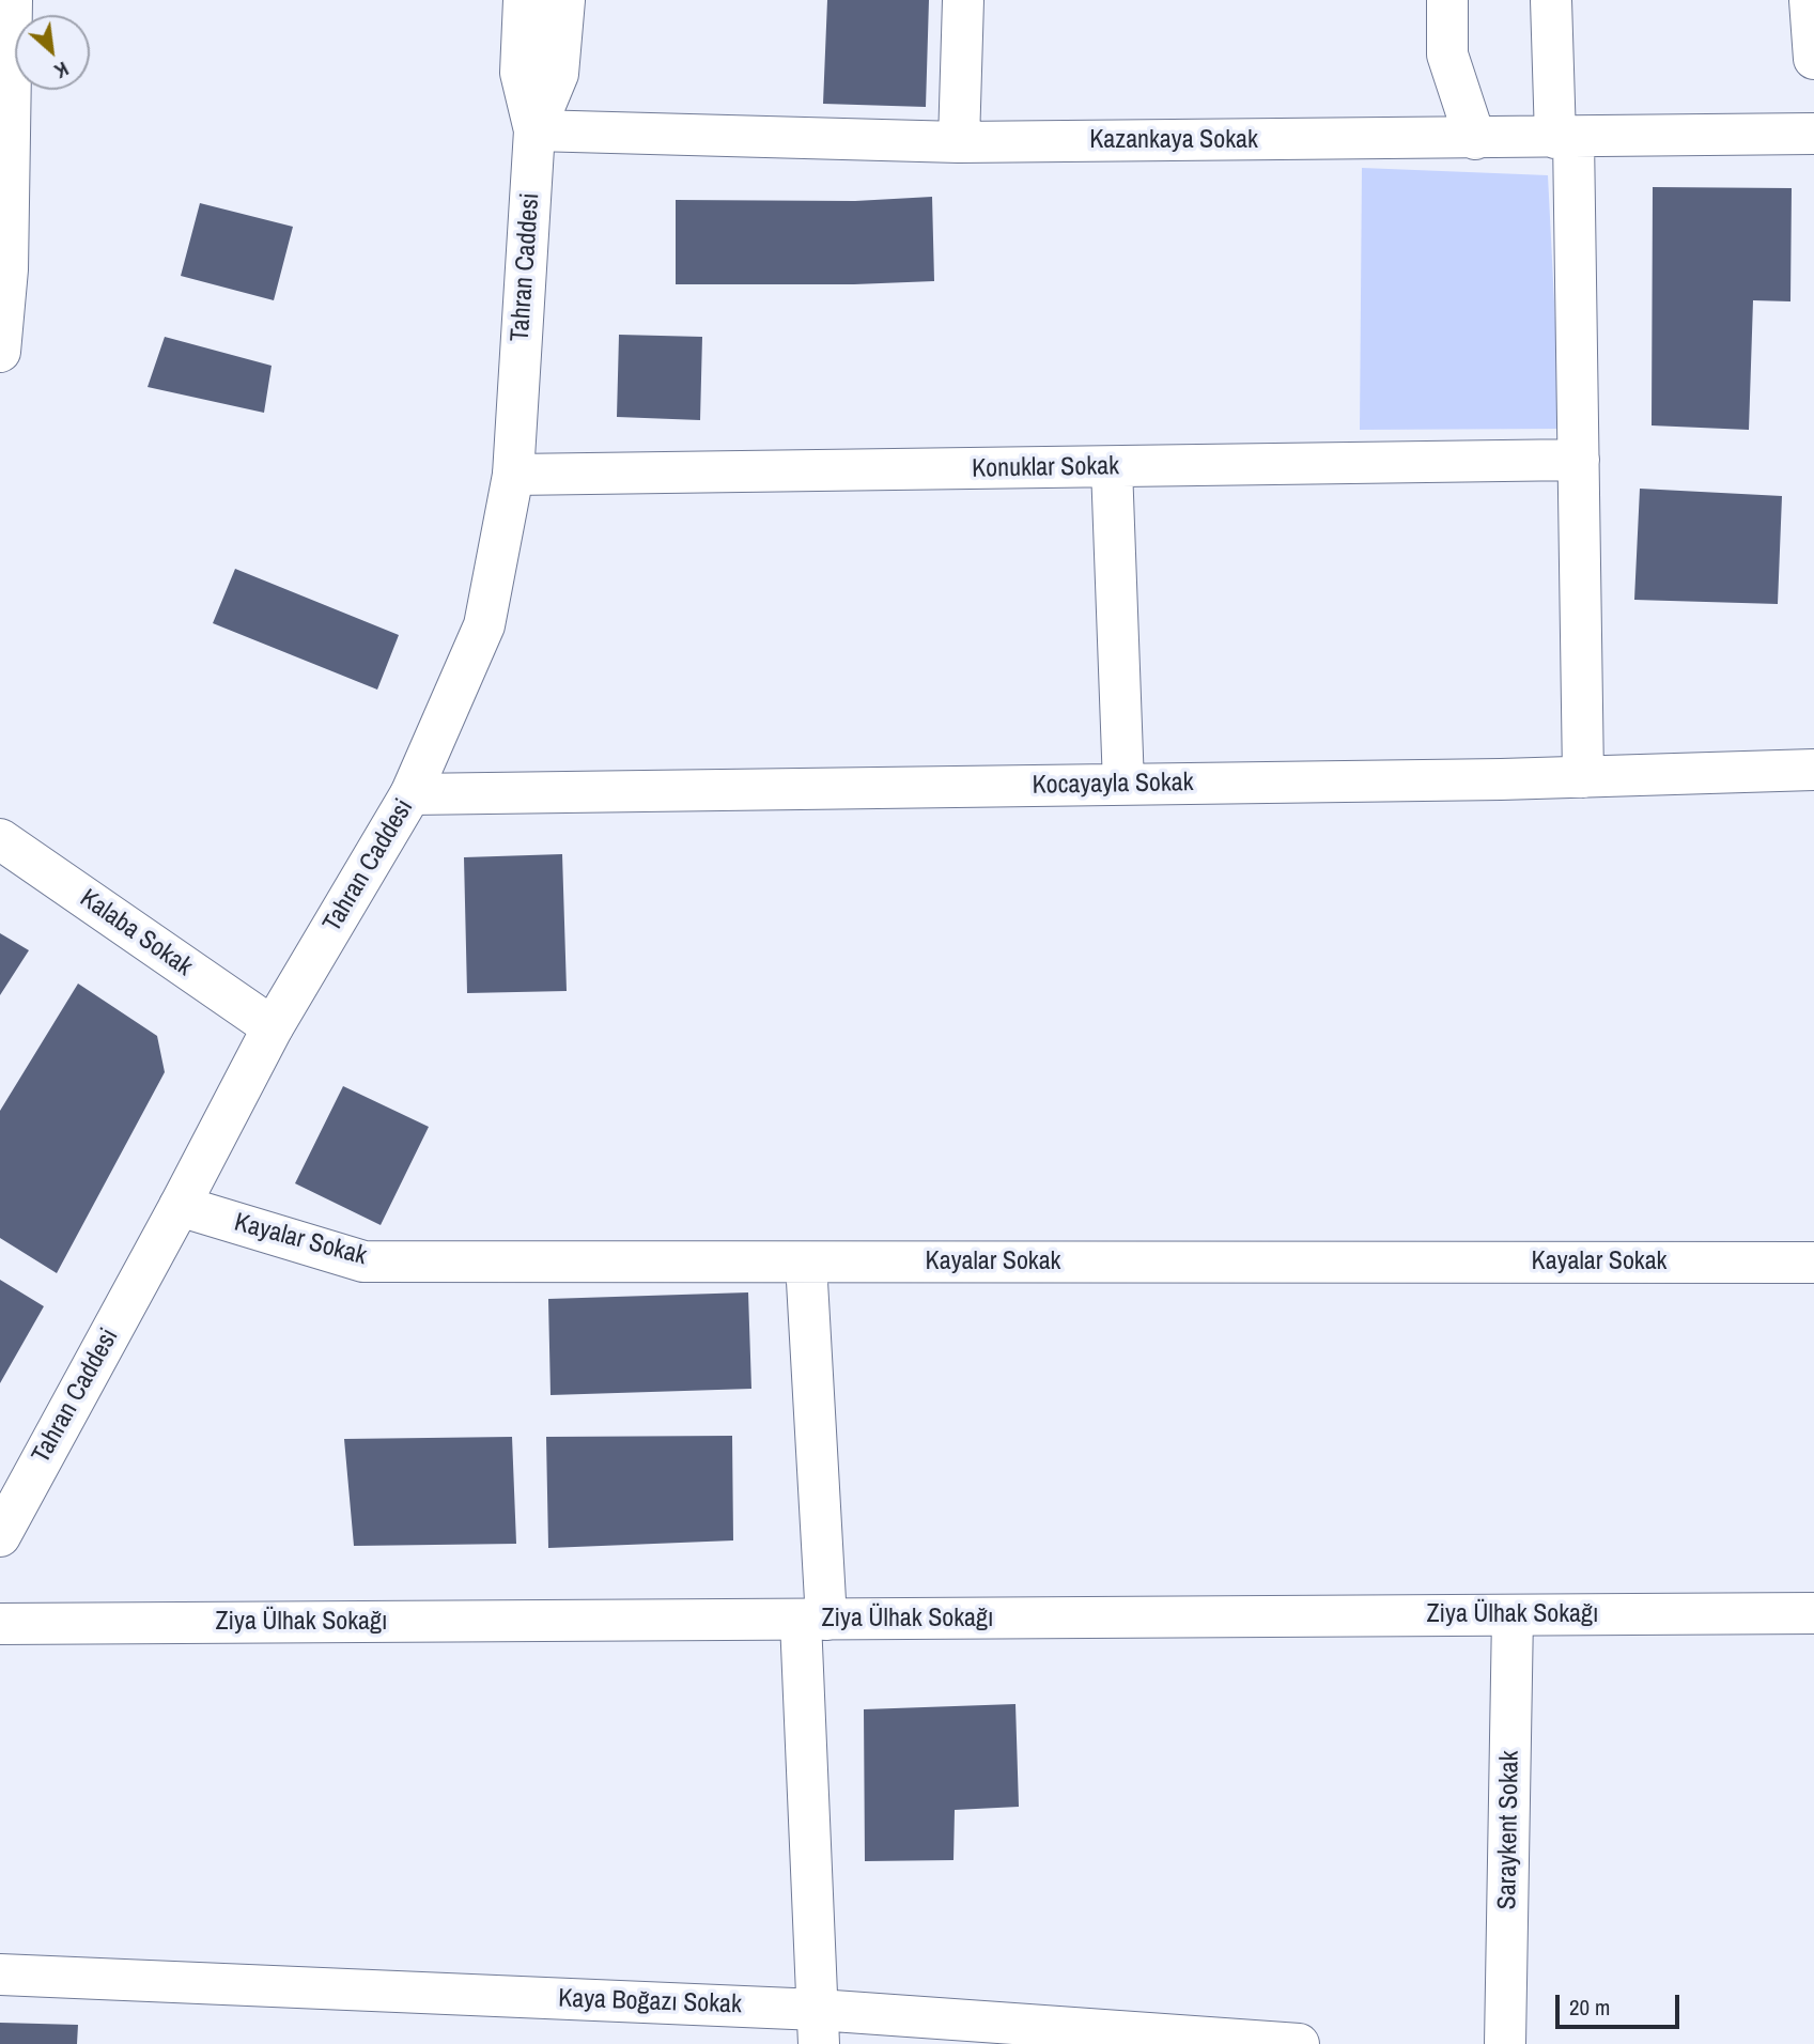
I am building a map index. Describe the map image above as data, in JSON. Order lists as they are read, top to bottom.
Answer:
{
  "streets": {
    "street": [
      "Kazankaya Sokak",
      "Tahran Caddesi",
      "Konuklar Sokak",
      "Kocayayla Sokak",
      "Kalaba Sokak",
      "Kayalar Sokak",
      "Ziya Ülhak Sokağı",
      "Saraykent Sokak",
      "Kaya Boğazı Sokak"
    ]
  },
  "crossings": [
    ["Kazankaya Sokak", "Tahran Caddesi"],
    ["Tahran Caddesi", "Konuklar Sokak"],
    ["Tahran Caddesi", "Kocayayla Sokak"],
    ["Tahran Caddesi", "Kalaba Sokak"],
    ["Tahran Caddesi", "Kayalar Sokak"],
    ["Ziya Ülhak Sokağı", "Saraykent Sokak"]
  ],
  "scale_bar": "20 m",
  "north": "bottom right"
}
